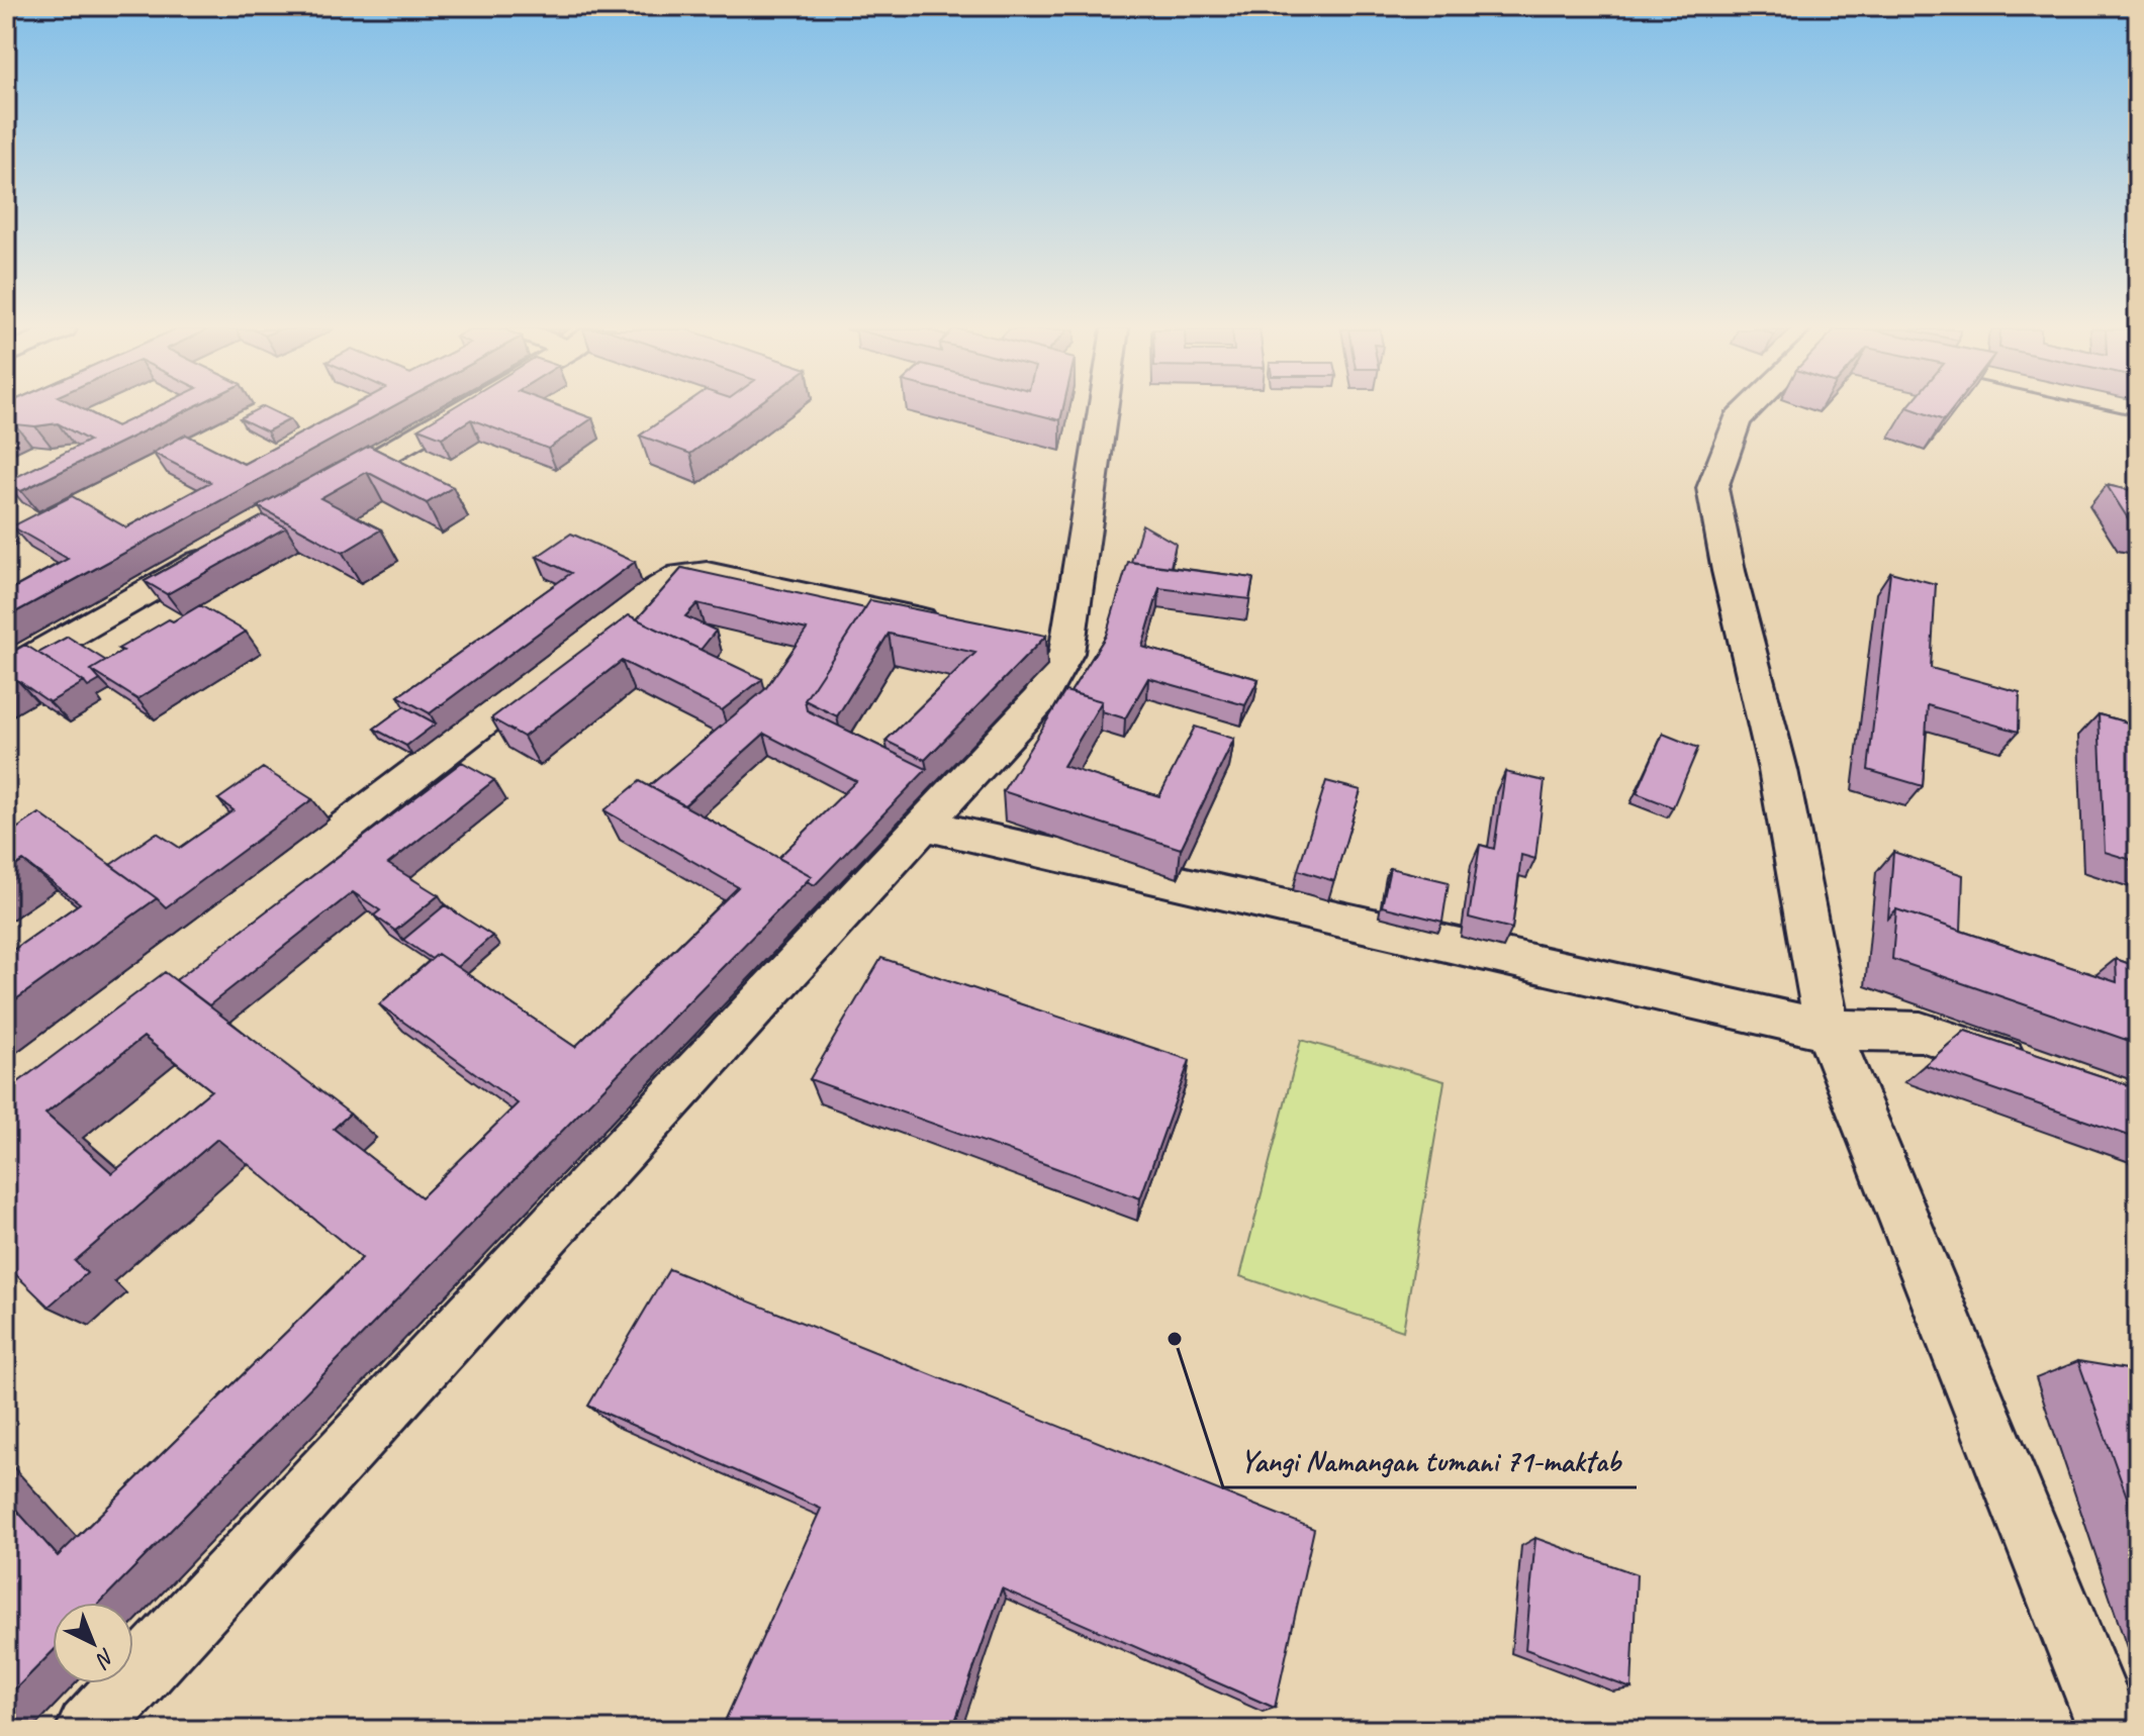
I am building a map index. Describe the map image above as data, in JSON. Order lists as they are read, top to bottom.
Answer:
{
  "places": ["Yangi Namangan tumani 71-maktab"],
  "north": "bottom right"
}
